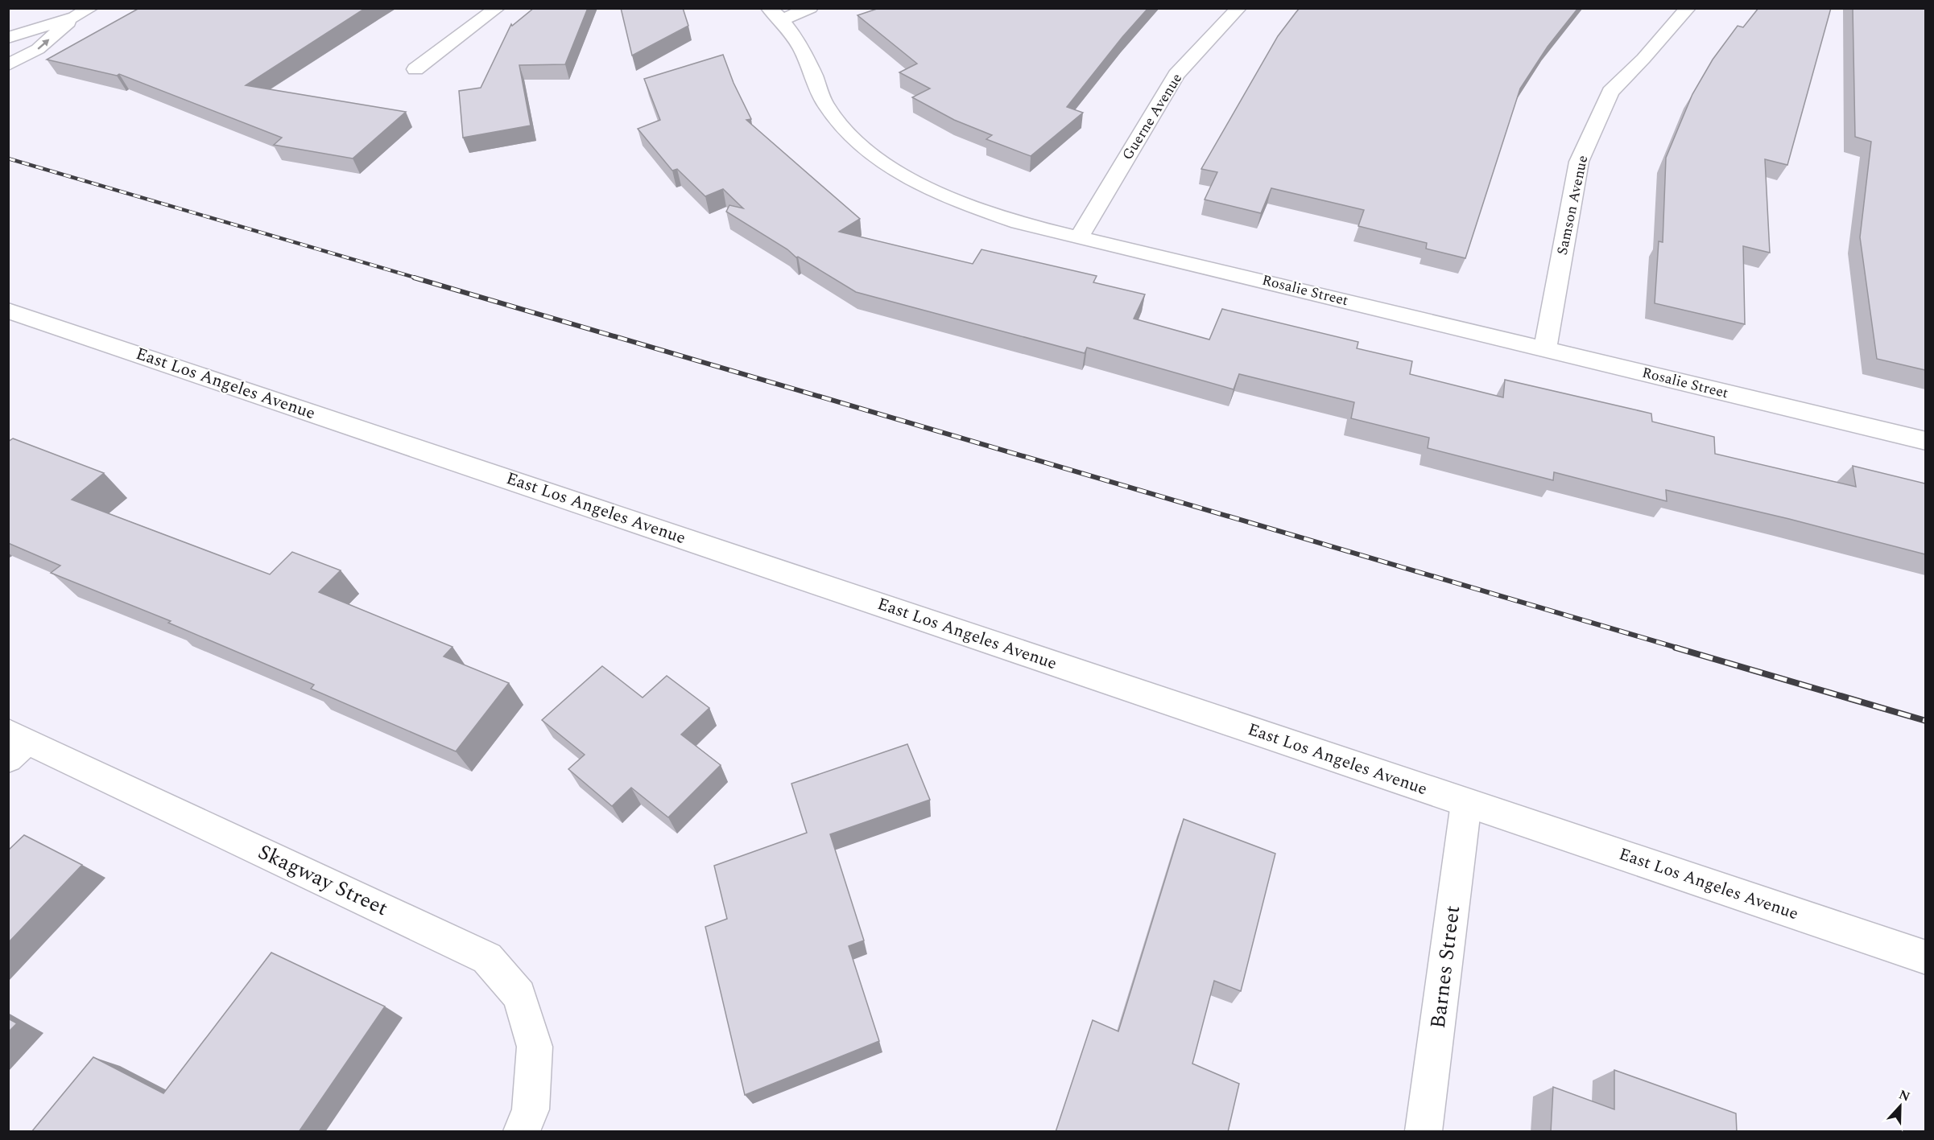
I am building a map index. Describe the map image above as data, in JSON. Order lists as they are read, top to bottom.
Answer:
{
  "streets": {
    "street": [
      "Guerne Avenue",
      "Samson Avenue",
      "Rosalie Street",
      "East Los Angeles Avenue",
      "Skagway Street",
      "Barnes Street"
    ]
  },
  "crossings": [
    ["Guerne Avenue", "Rosalie Street"],
    ["Samson Avenue", "Rosalie Street"],
    ["East Los Angeles Avenue", "Barnes Street"]
  ],
  "north": "top"
}
